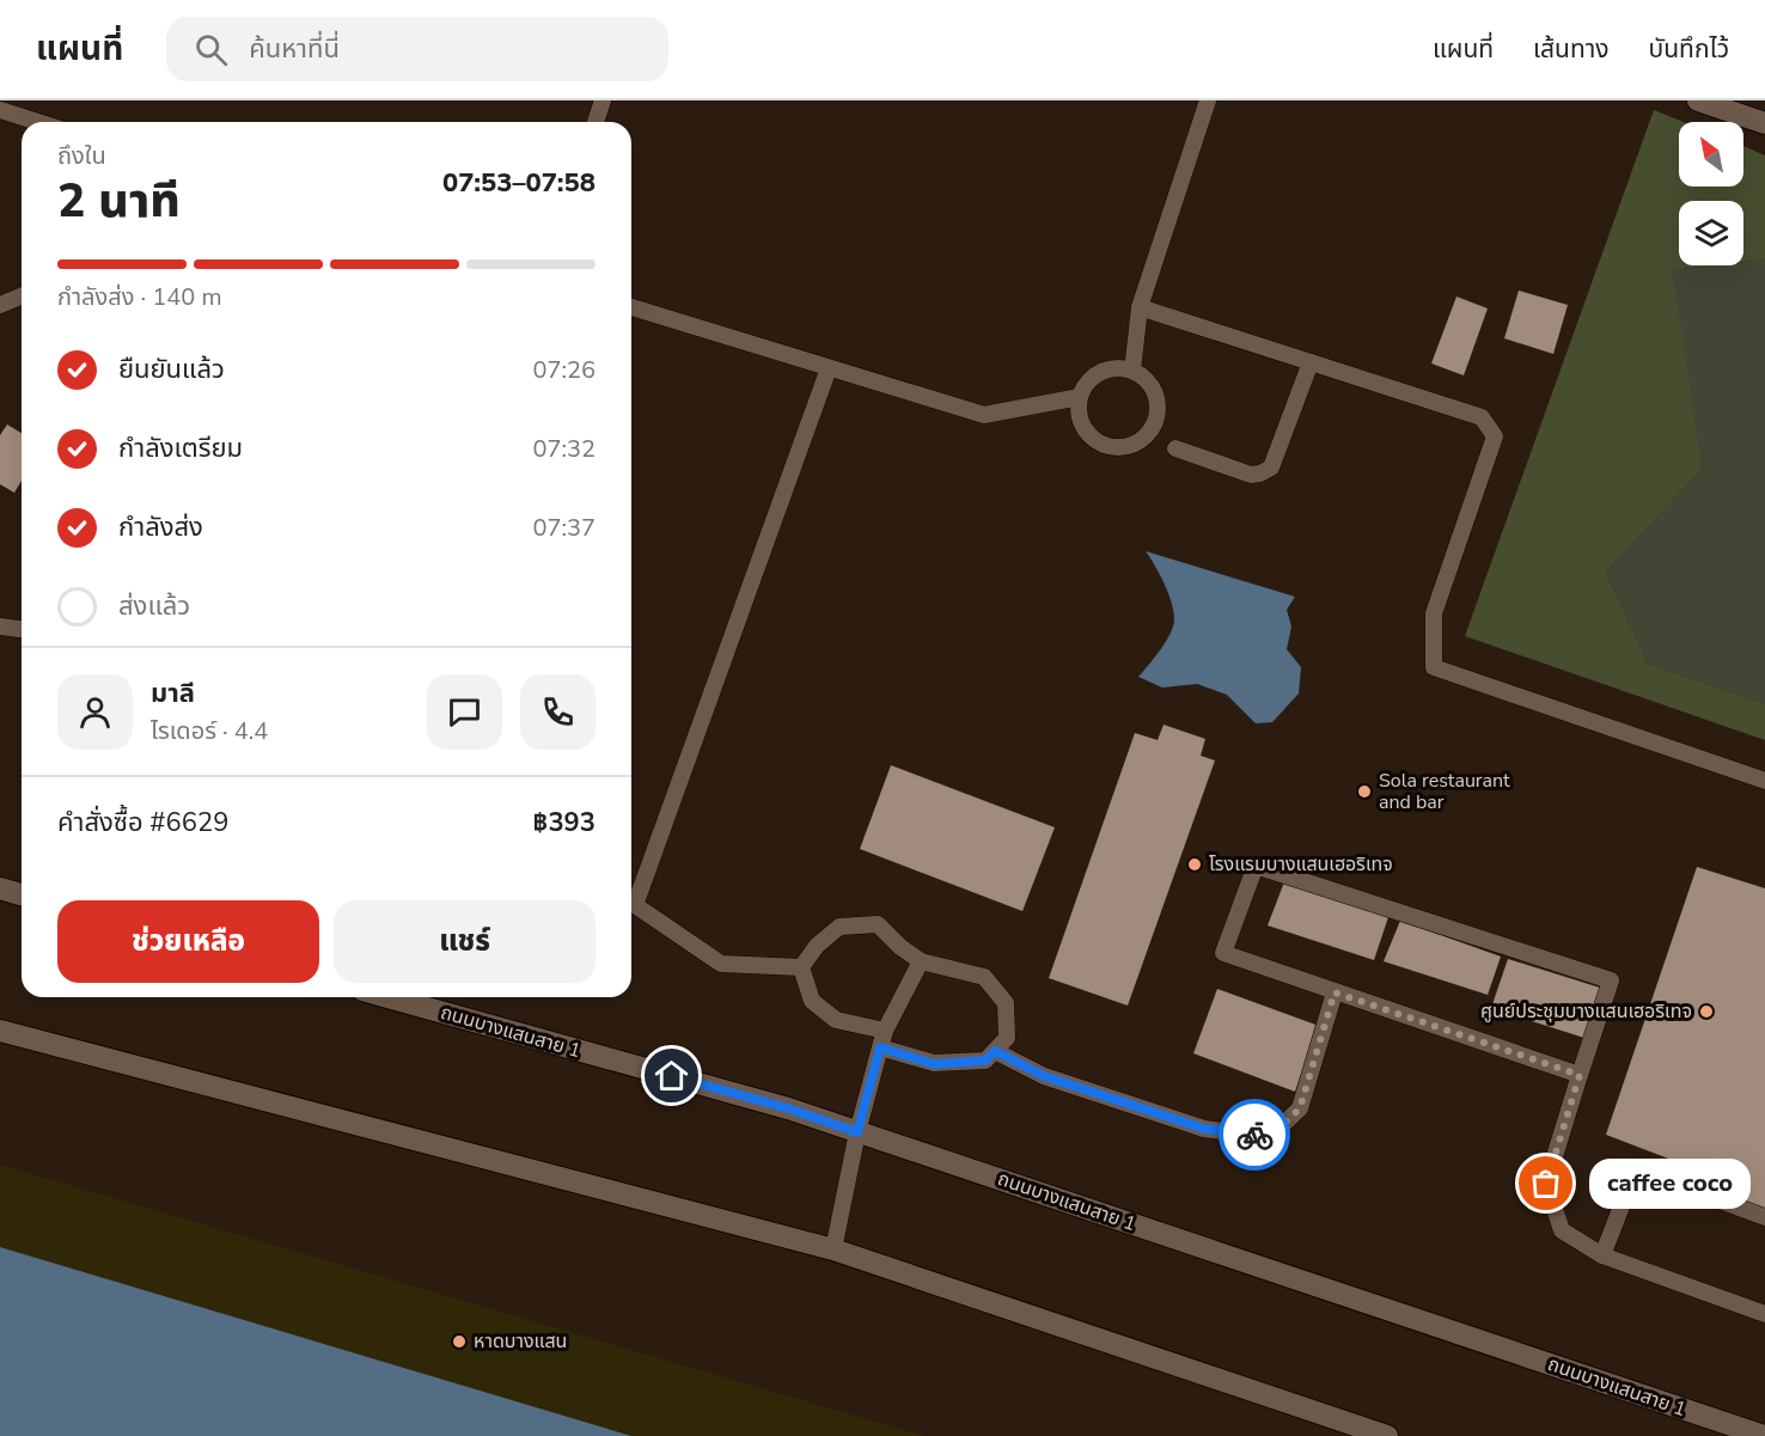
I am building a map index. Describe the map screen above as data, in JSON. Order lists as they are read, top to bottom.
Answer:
{
  "streets": {
    "street": ["ถนนบางแสนสาย 1"]
  },
  "places": [
    "Sola restaurant and bar",
    "โรงแรมบางแสนเฮอริเทจ",
    "ศูนย์ประชุมบางแสนเฮอริเทจ",
    "caffee coco",
    "หาดบางแสน"
  ],
  "north": "top left",
  "page": {
    "header": "แผนที่",
    "search": "ค้นหาที่นี่",
    "nav": ["แผนที่", "เส้นทาง", "บันทึกไว้"],
    "heading": ["2 นาที", "ถึงใน", "07:53–07:58"],
    "panel": [
      "มาลี",
      "ไรเดอร์ · 4.4",
      "คำสั่งซื้อ #6629",
      "฿393"
    ],
    "bar": "กำลังส่ง · 140 m",
    "list": [
      ["ยืนยันแล้ว", "07:26"],
      ["กำลังเตรียม", "07:32"],
      ["กำลังส่ง", "07:37"],
      "ส่งแล้ว"
    ],
    "buttons": ["ช่วยเหลือ", "แชร์"],
    "bubble": "caffee coco"
  }
}
